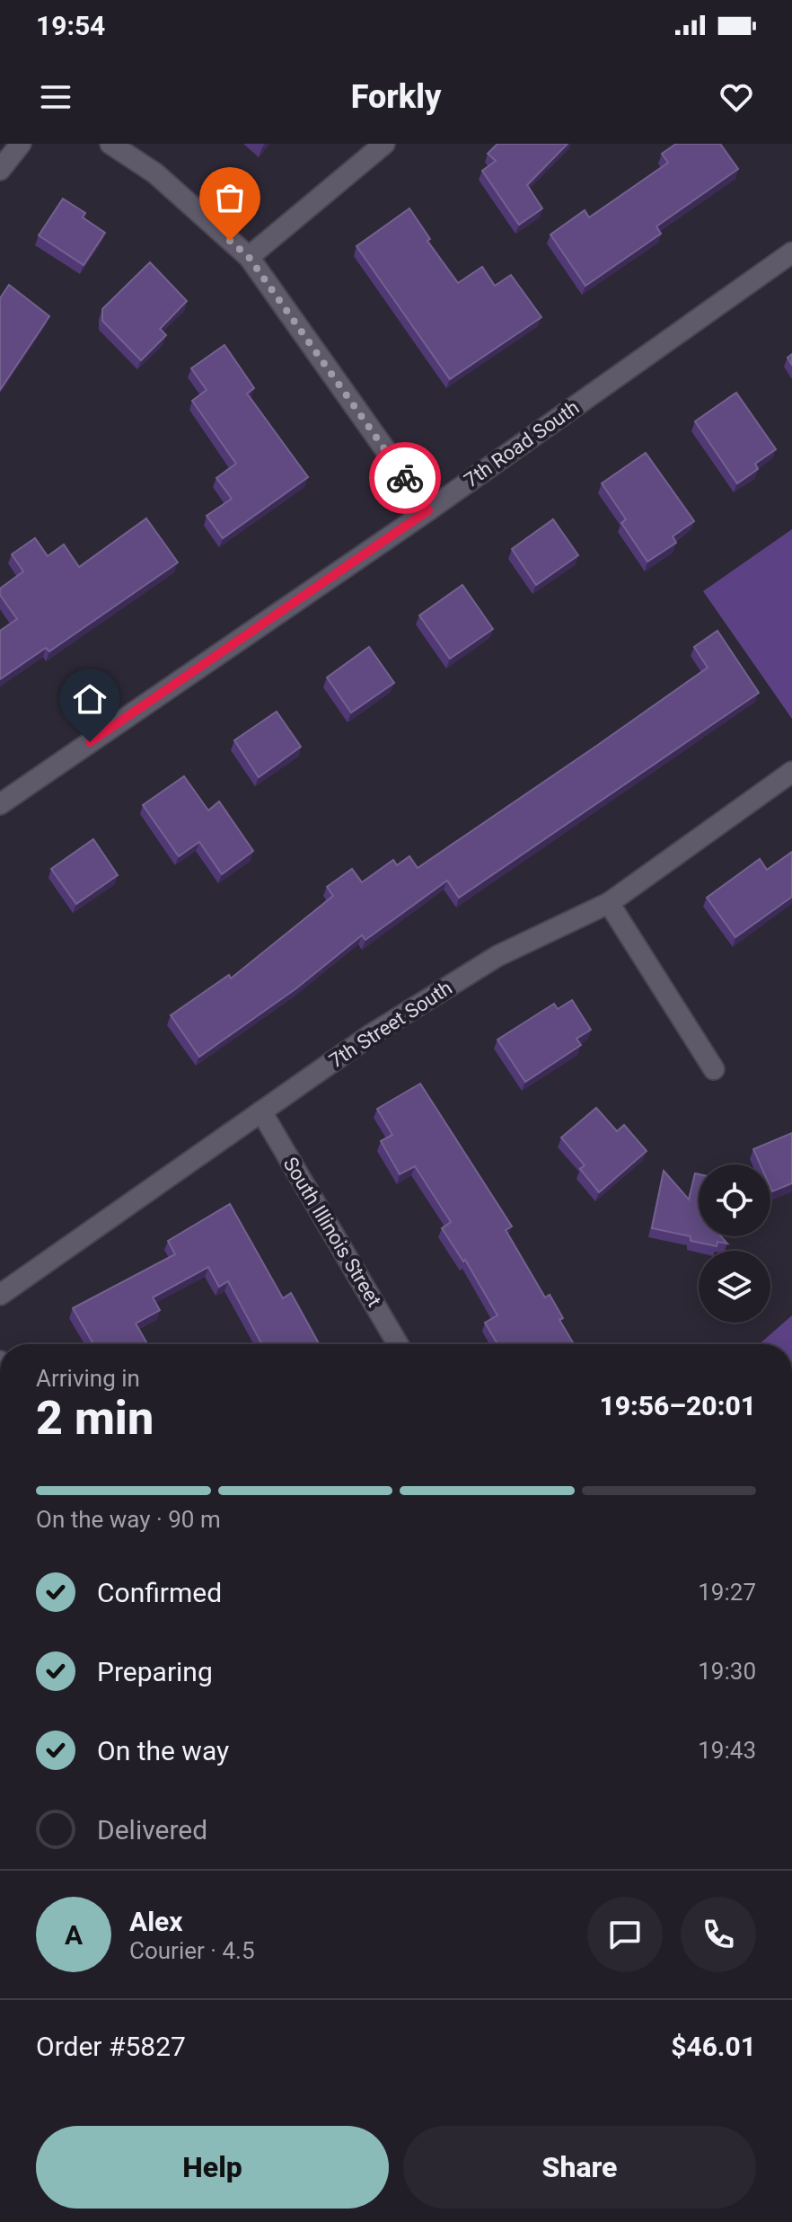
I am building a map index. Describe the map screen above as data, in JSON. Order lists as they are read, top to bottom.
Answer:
{
  "streets": {
    "street": ["7th Road South", "7th Street South", "South Illinois Street"]
  },
  "crossings": [
    ["7th Street South", "South Illinois Street"]
  ],
  "page": {
    "status": "19:54",
    "header": "Forkly",
    "heading": ["2 min", "Arriving in", "19:56–20:01"],
    "panel": [
      "Alex",
      "Courier · 4.5",
      "Order #5827",
      "$46.01"
    ],
    "bar": "On the way · 90 m",
    "list": [
      ["Confirmed", "19:27"],
      ["Preparing", "19:30"],
      ["On the way", "19:43"],
      "Delivered"
    ],
    "round": "A",
    "buttons": ["Help", "Share"]
  }
}
